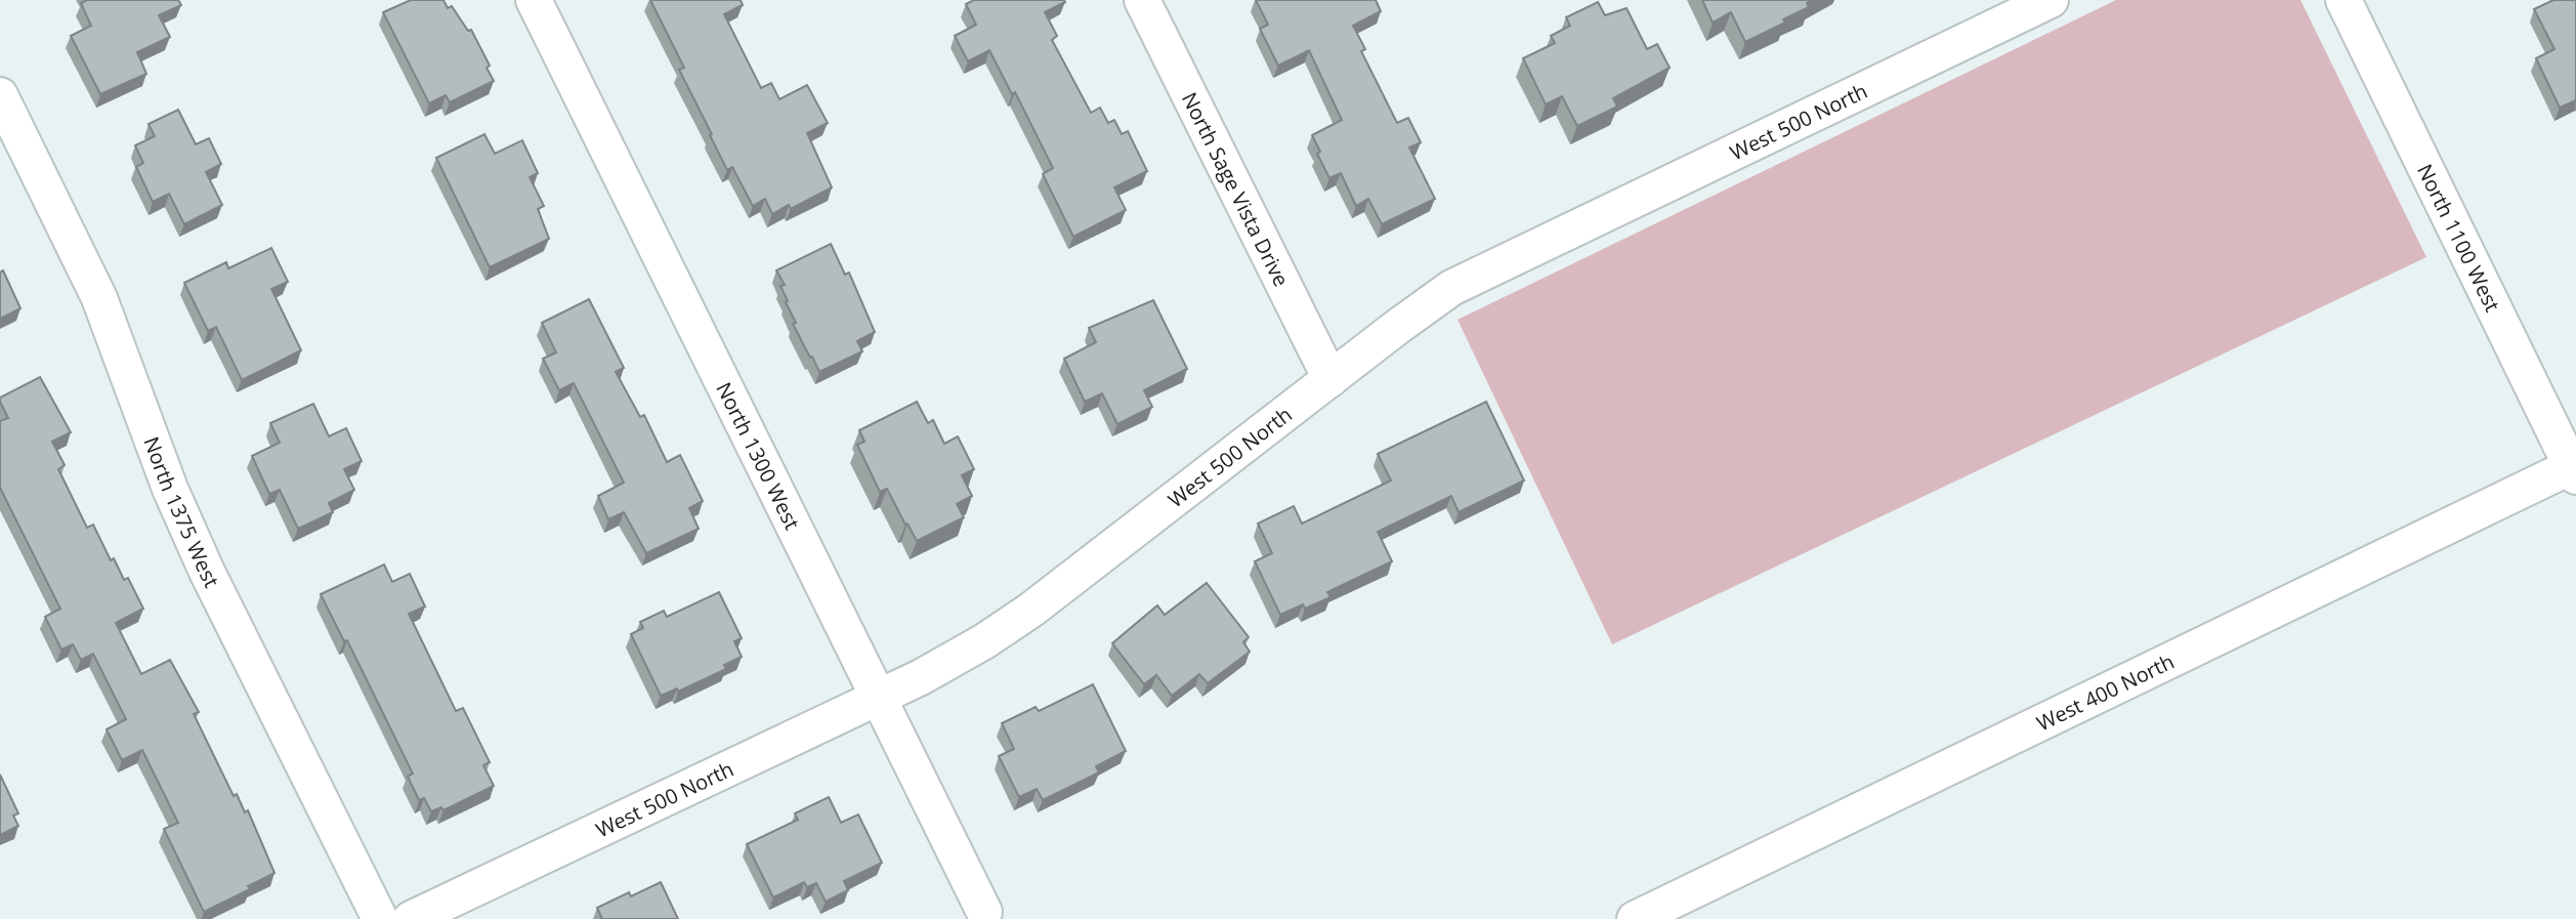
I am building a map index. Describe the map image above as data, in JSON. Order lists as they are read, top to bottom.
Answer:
{
  "streets": {
    "street": [
      "West 500 North",
      "North Sage Vista Drive",
      "North 1100 West",
      "North 1300 West",
      "North 1375 West",
      "West 400 North"
    ]
  },
  "crossings": [
    ["West 500 North", "North Sage Vista Drive"],
    ["West 500 North", "North 1300 West"],
    ["North 1100 West", "West 400 North"]
  ]
}
